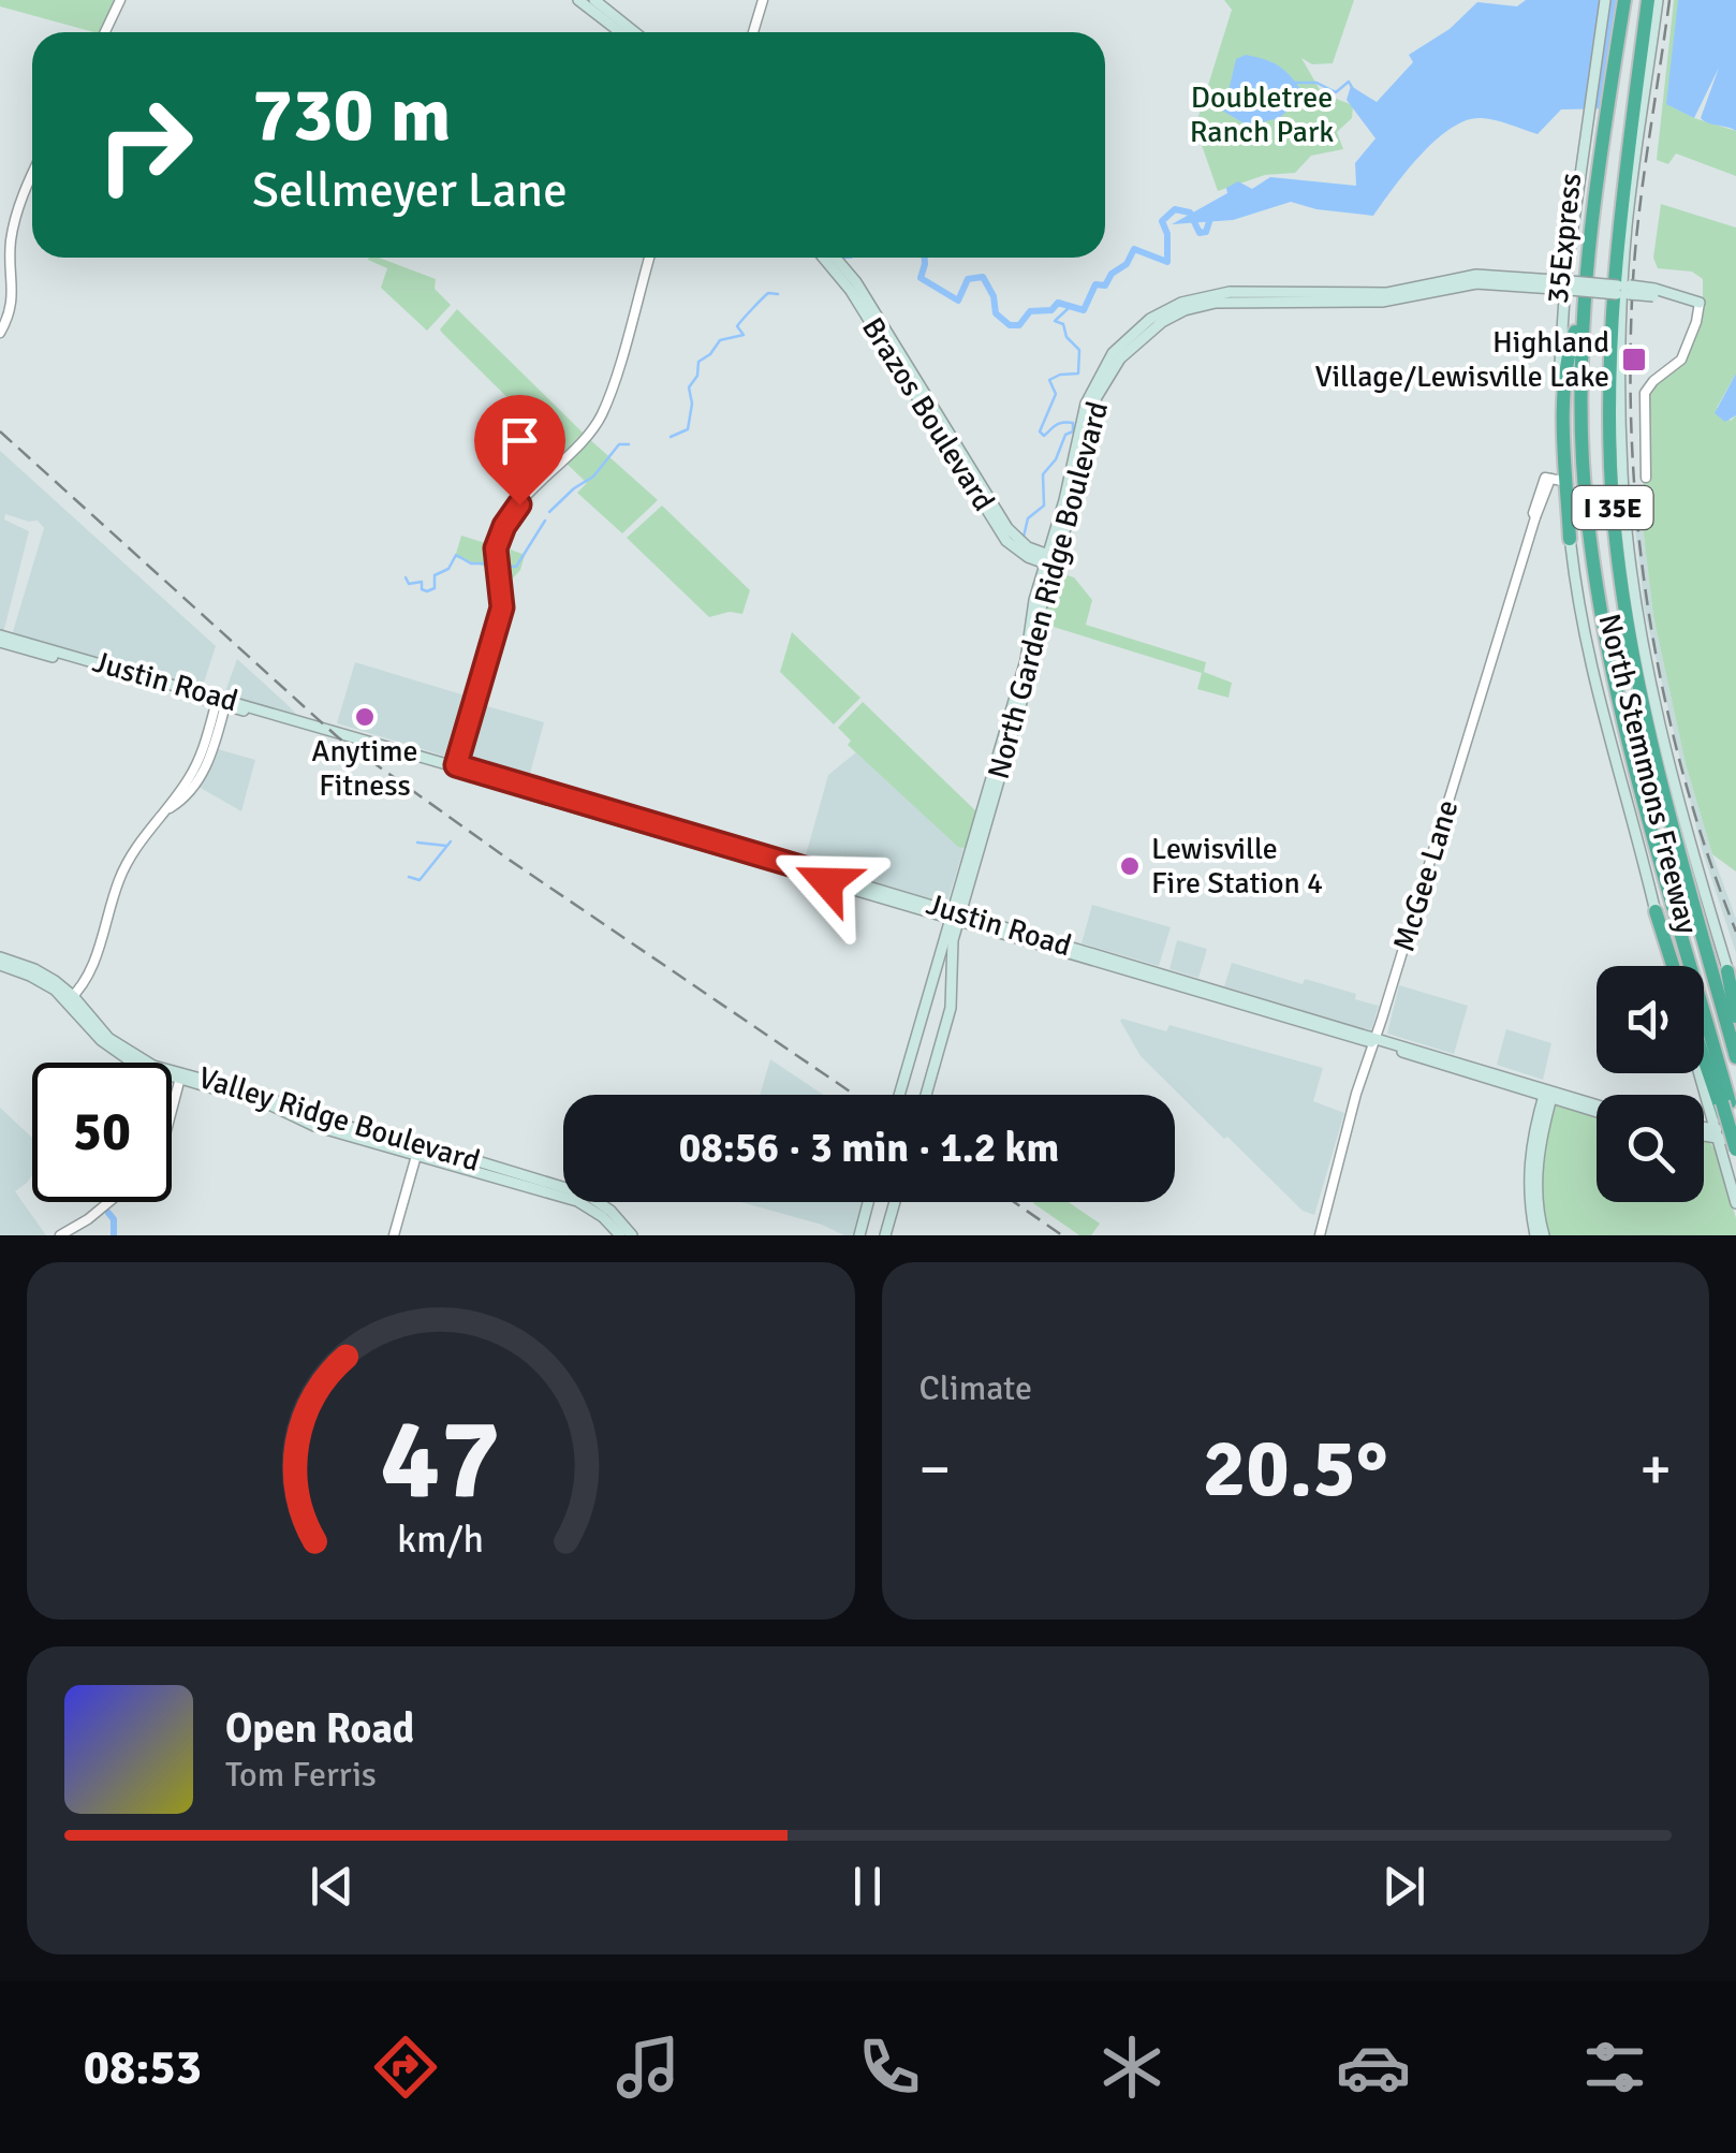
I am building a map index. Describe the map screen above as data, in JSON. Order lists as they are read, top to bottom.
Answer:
{
  "streets": {
    "highway": ["35Express", "I 35E", "North Stemmons Freeway"],
    "main road": [
      "Brazos Boulevard",
      "North Garden Ridge Boulevard",
      "Justin Road",
      "Valley Ridge Boulevard"
    ],
    "street": ["McGee Lane"]
  },
  "crossings": [
    ["35Express", "North Stemmons Freeway"],
    ["Brazos Boulevard", "North Garden Ridge Boulevard"],
    ["North Garden Ridge Boulevard", "North Stemmons Freeway"],
    ["Justin Road", "McGee Lane"],
    ["North Stemmons Freeway", "McGee Lane"]
  ],
  "parks": ["Doubletree Ranch Park"],
  "places": {
    "transit": ["Highland Village/Lewisville Lake"],
    "other": ["Anytime Fitness", "Lewisville Fire Station 4"]
  },
  "page": {
    "turn": ["730 m", "Sellmeyer Lane"],
    "limit": "50",
    "trip": "08:56 · 3 min · 1.2 km",
    "tile": "Climate",
    "heat": ["−", "20.5°", "+"],
    "song": ["Open Road", "Tom Ferris"],
    "tabs": "08:53",
    "gauge": ["47", "km/h"]
  }
}
